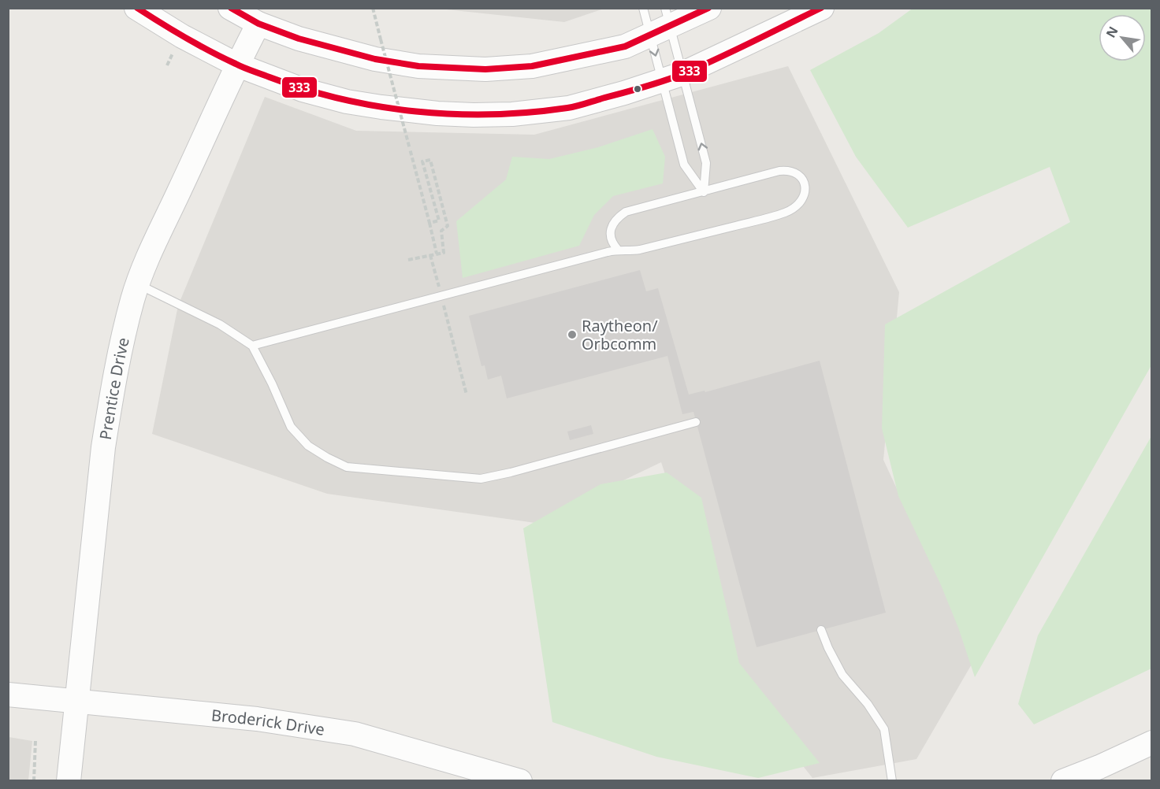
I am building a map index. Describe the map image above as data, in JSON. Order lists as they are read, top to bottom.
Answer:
{
  "streets": {
    "street": ["Prentice Drive", "Broderick Drive"]
  },
  "crossings": [
    ["Prentice Drive", "Broderick Drive"]
  ],
  "places": ["Raytheon/ Orbcomm"],
  "lines": ["transit line 333"],
  "north": "top left"
}
